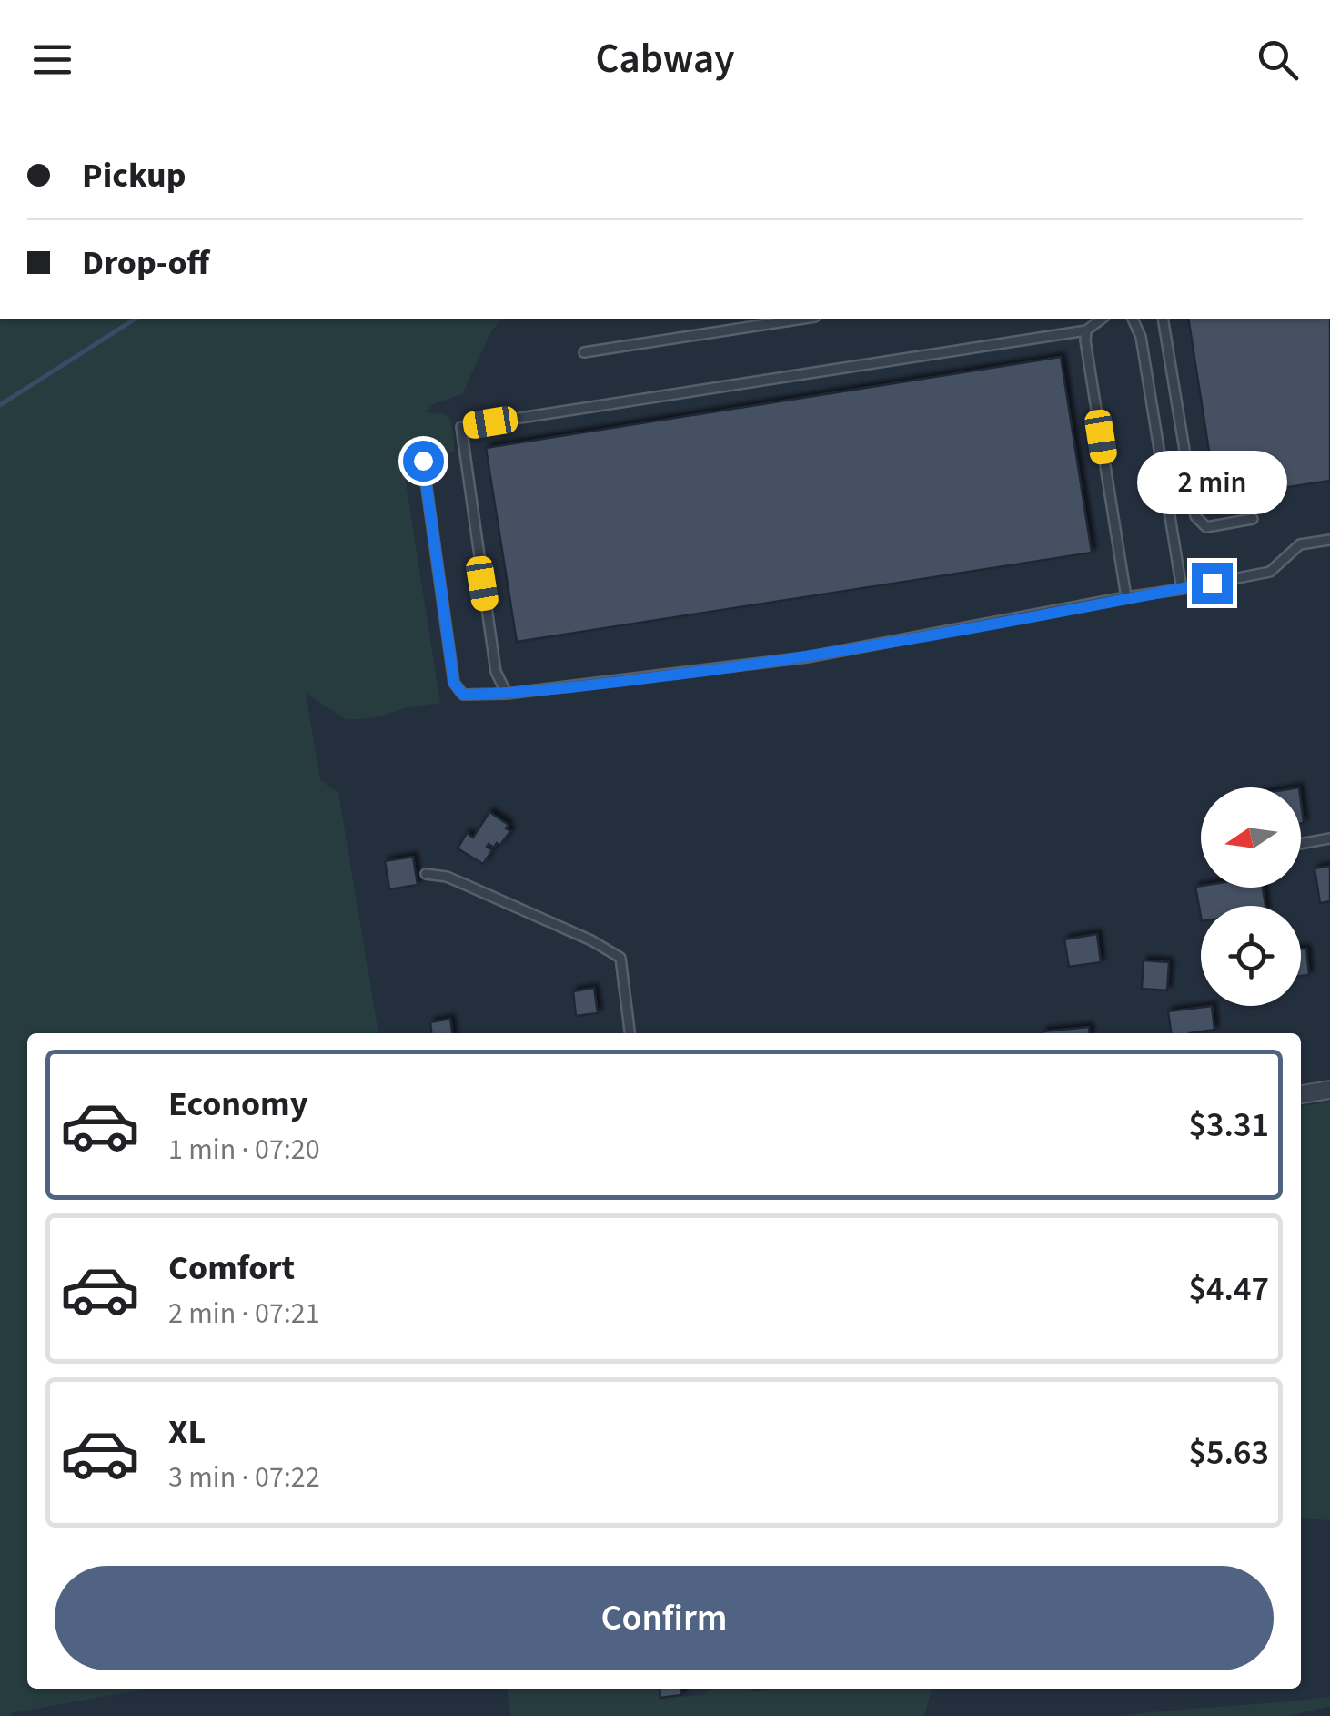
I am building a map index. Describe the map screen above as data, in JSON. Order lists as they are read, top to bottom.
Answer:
{
  "north": "left",
  "page": {
    "header": "Cabway",
    "banner": ["Pickup", "Drop-off"],
    "bubble": "2 min",
    "list": [
      {
        "name": "Economy",
        "note": "1 min · 07:20",
        "value": "$3.31"
      },
      {
        "name": "Comfort",
        "note": "2 min · 07:21",
        "value": "$4.47"
      },
      {
        "name": "XL",
        "note": "3 min · 07:22",
        "value": "$5.63"
      }
    ],
    "buttons": "Confirm"
  }
}
